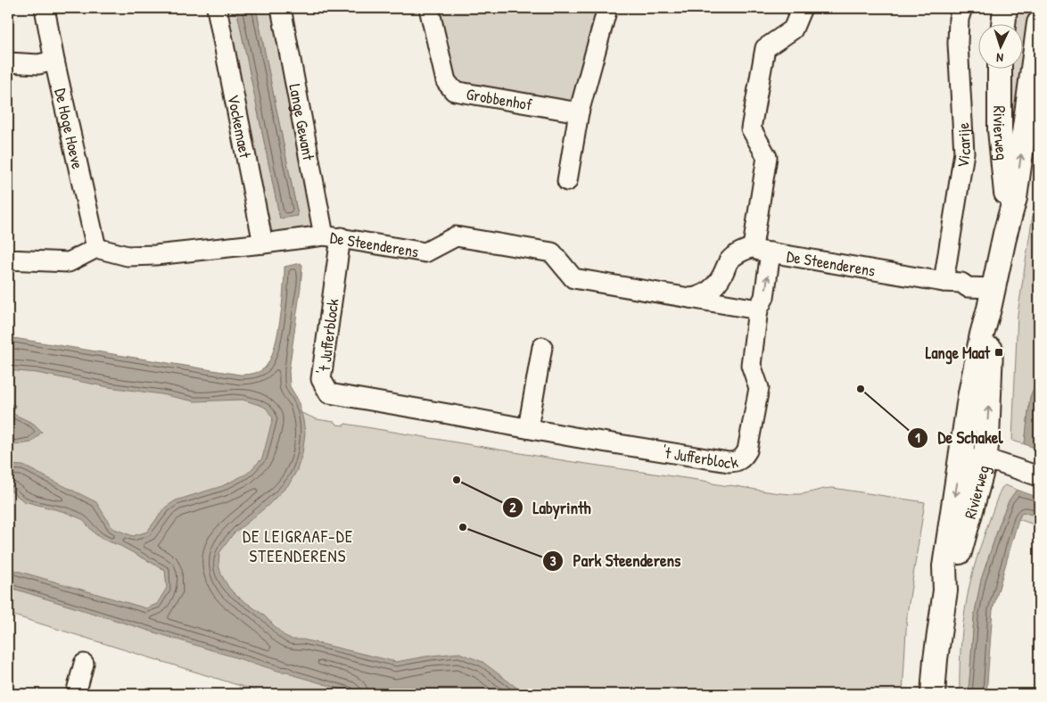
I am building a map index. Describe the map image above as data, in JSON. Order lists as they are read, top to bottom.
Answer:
{
  "streets": {
    "street": [
      "Grobbenhof",
      "Lange Gewant",
      "Vockemaet",
      "De Hoge Hoeve",
      "Rivierweg",
      "Vicarije",
      "De Steenderens",
      "'t Jufferblock"
    ]
  },
  "crossings": [
    ["Lange Gewant", "De Steenderens"],
    ["Lange Gewant", "'t Jufferblock"],
    ["Vockemaet", "De Steenderens"],
    ["De Hoge Hoeve", "De Steenderens"],
    ["Rivierweg", "De Steenderens"],
    ["Vicarije", "De Steenderens"],
    ["De Steenderens", "'t Jufferblock"]
  ],
  "districts": ["DE LEIGRAAF-DE STEENDERENS"],
  "places": {
    "transit": ["Lange Maat"],
    "other": ["De Schakel", "Labyrinth", "Park Steenderens"]
  },
  "north": "bottom"
}
